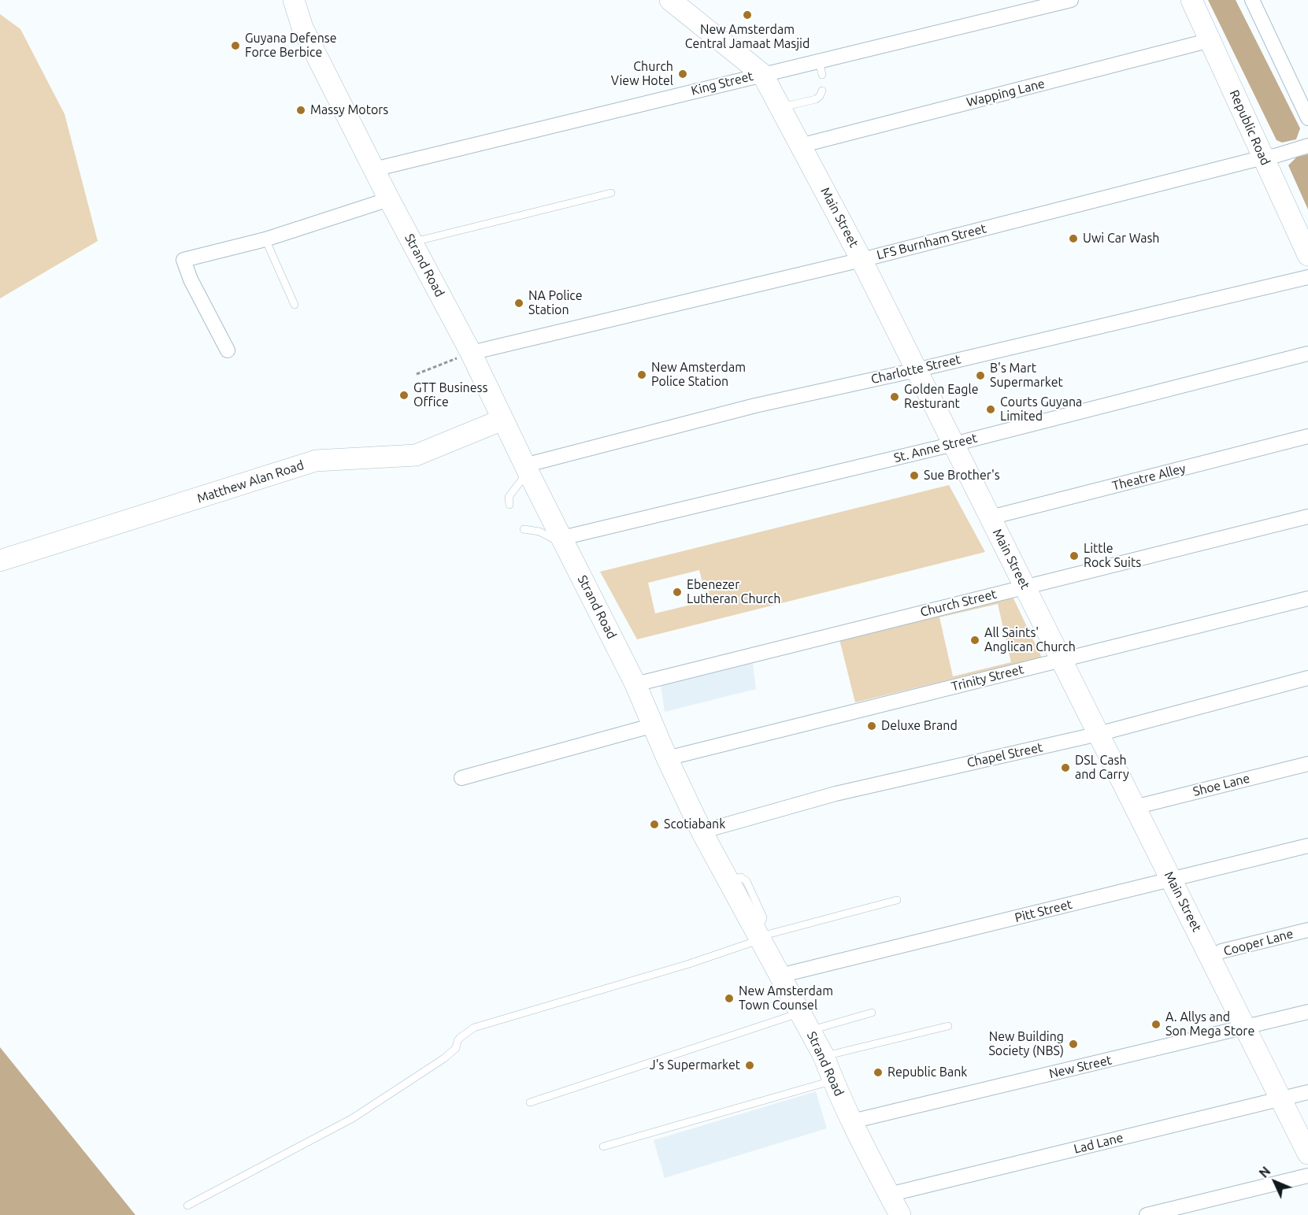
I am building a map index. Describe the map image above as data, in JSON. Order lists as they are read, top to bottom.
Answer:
{
  "streets": {
    "street": [
      "King Street",
      "Wapping Lane",
      "Republic Road",
      "Main Street",
      "LFS Burnham Street",
      "Strand Road",
      "Charlotte Street",
      "St. Anne Street",
      "Theatre Alley",
      "Matthew Alan Road",
      "Church Street",
      "Trinity Street",
      "Chapel Street",
      "Shoe Lane",
      "Pitt Street",
      "Cooper Lane",
      "New Street",
      "Lad Lane"
    ]
  },
  "crossings": [
    ["King Street", "Main Street"],
    ["King Street", "Strand Road"],
    ["Wapping Lane", "Republic Road"],
    ["Wapping Lane", "Main Street"],
    ["Republic Road", "LFS Burnham Street"],
    ["Main Street", "LFS Burnham Street"],
    ["Main Street", "Charlotte Street"],
    ["Main Street", "St. Anne Street"],
    ["Main Street", "Theatre Alley"],
    ["Main Street", "Church Street"],
    ["Main Street", "Trinity Street"],
    ["Main Street", "Chapel Street"],
    ["Main Street", "Shoe Lane"],
    ["Main Street", "Pitt Street"],
    ["Main Street", "Cooper Lane"],
    ["Main Street", "New Street"],
    ["Main Street", "Lad Lane"],
    ["LFS Burnham Street", "Strand Road"],
    ["Strand Road", "Charlotte Street"],
    ["Strand Road", "St. Anne Street"],
    ["Strand Road", "Matthew Alan Road"],
    ["Strand Road", "Church Street"],
    ["Strand Road", "Trinity Street"],
    ["Strand Road", "Chapel Street"],
    ["Strand Road", "Pitt Street"],
    ["Strand Road", "New Street"],
    ["Strand Road", "Lad Lane"]
  ],
  "places": [
    "New Amsterdam Central Jamaat Masjid",
    "Guyana Defense Force Berbice",
    "Church View Hotel",
    "Massy Motors",
    "Uwi Car Wash",
    "NA Police Station",
    "New Amsterdam Police Station",
    "B's Mart Supermarket",
    "GTT Business Office",
    "Golden Eagle Resturant",
    "Courts Guyana Limited",
    "Sue Brother's",
    "Little Rock Suits",
    "Ebenezer Lutheran Church",
    "All Saints' Anglican Church",
    "Deluxe Brand",
    "DSL Cash and Carry",
    "Scotiabank",
    "New Amsterdam Town Counsel",
    "A. Allys and Son Mega Store",
    "New Building Society (NBS)",
    "J's Supermarket",
    "Republic Bank"
  ],
  "north": "top left"
}
